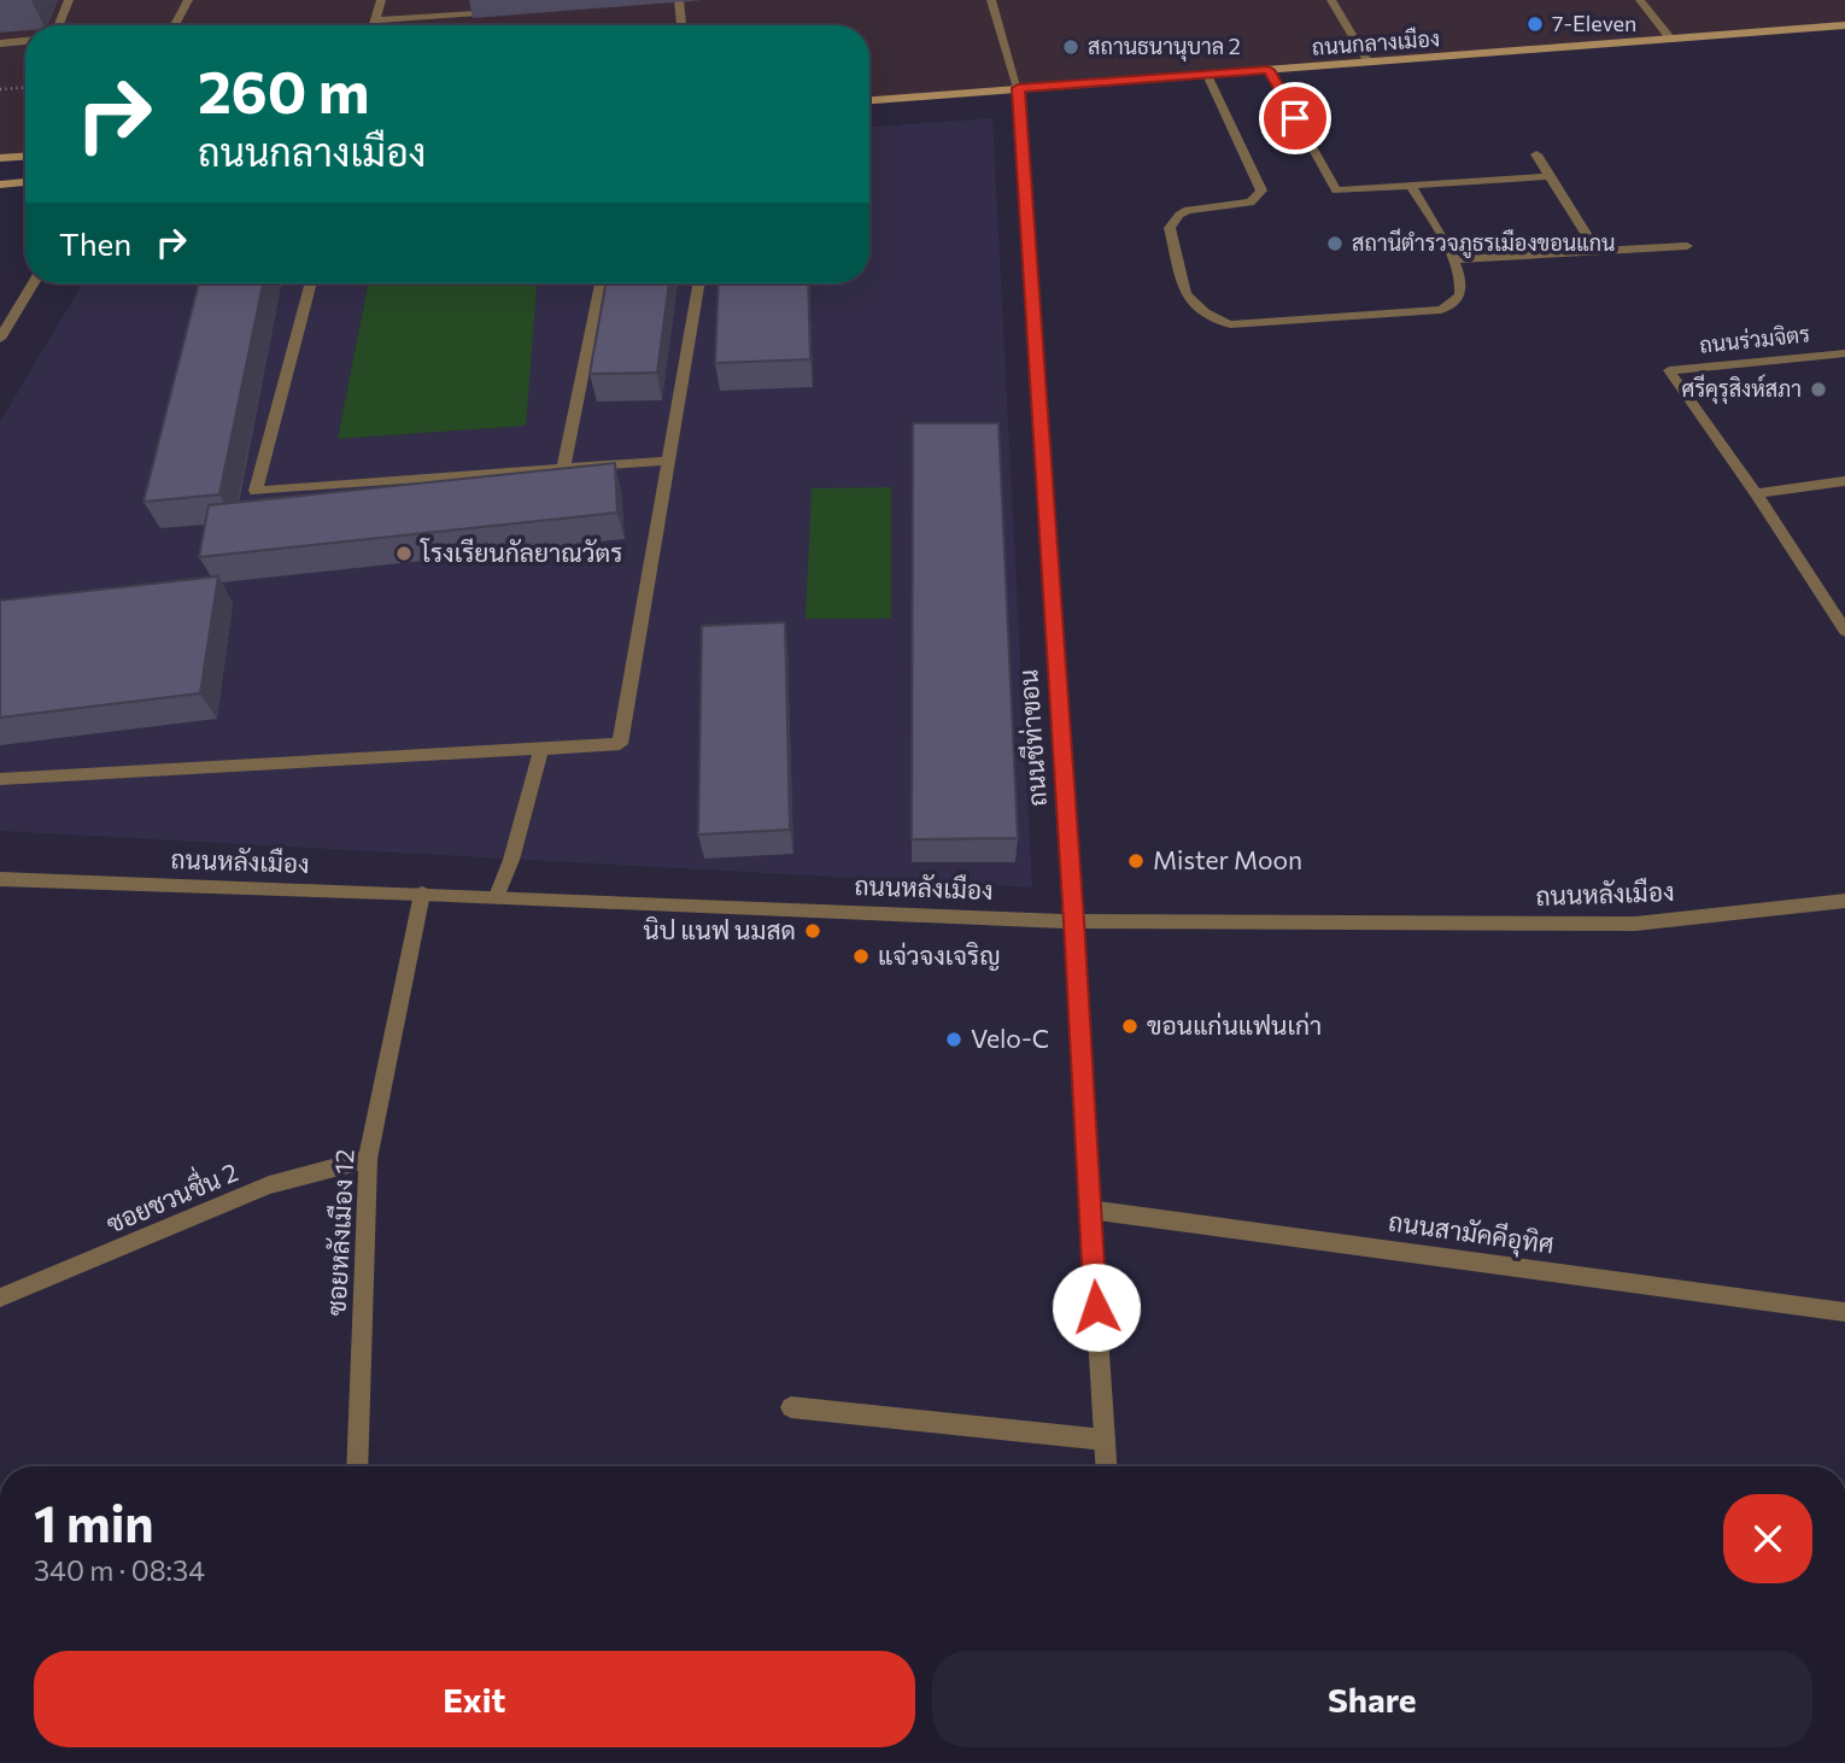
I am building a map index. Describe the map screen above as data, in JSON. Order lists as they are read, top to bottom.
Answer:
{
  "streets": {
    "main road": ["ถนนกลางเมือง"],
    "street": [
      "ถนนร่วมจิตร",
      "ถนนชีท่าขอน",
      "ถนนหลังเมือง",
      "ซอยชวนชื่น 2",
      "ซอยหลังเมือง 12",
      "ถนนสามัคคีอุทิศ"
    ]
  },
  "crossings": [
    ["ถนนกลางเมือง", "ถนนชีท่าขอน"],
    ["ถนนชีท่าขอน", "ถนนหลังเมือง"],
    ["ถนนชีท่าขอน", "ถนนสามัคคีอุทิศ"],
    ["ถนนหลังเมือง", "ซอยหลังเมือง 12"],
    ["ซอยชวนชื่น 2", "ซอยหลังเมือง 12"]
  ],
  "places": [
    "7-Eleven",
    "สถานธนานุบาล 2",
    "สถานีตำรวจภูธรเมืองขอนแกน",
    "ศรีคุรุสิงห์สภา",
    "โรงเรียนกัลยาณวัตร",
    "Mister Moon",
    "นิป แนฟ นมสด",
    "แจ่วจงเจริญ",
    "ขอนแก่นแฟนเก่า",
    "Velo-C"
  ],
  "page": {
    "turn": ["260 m", "ถนนกลางเมือง"],
    "then": "Then",
    "heading": ["1 min", "340 m · 08:34"],
    "buttons": ["Exit", "Share"]
  }
}
